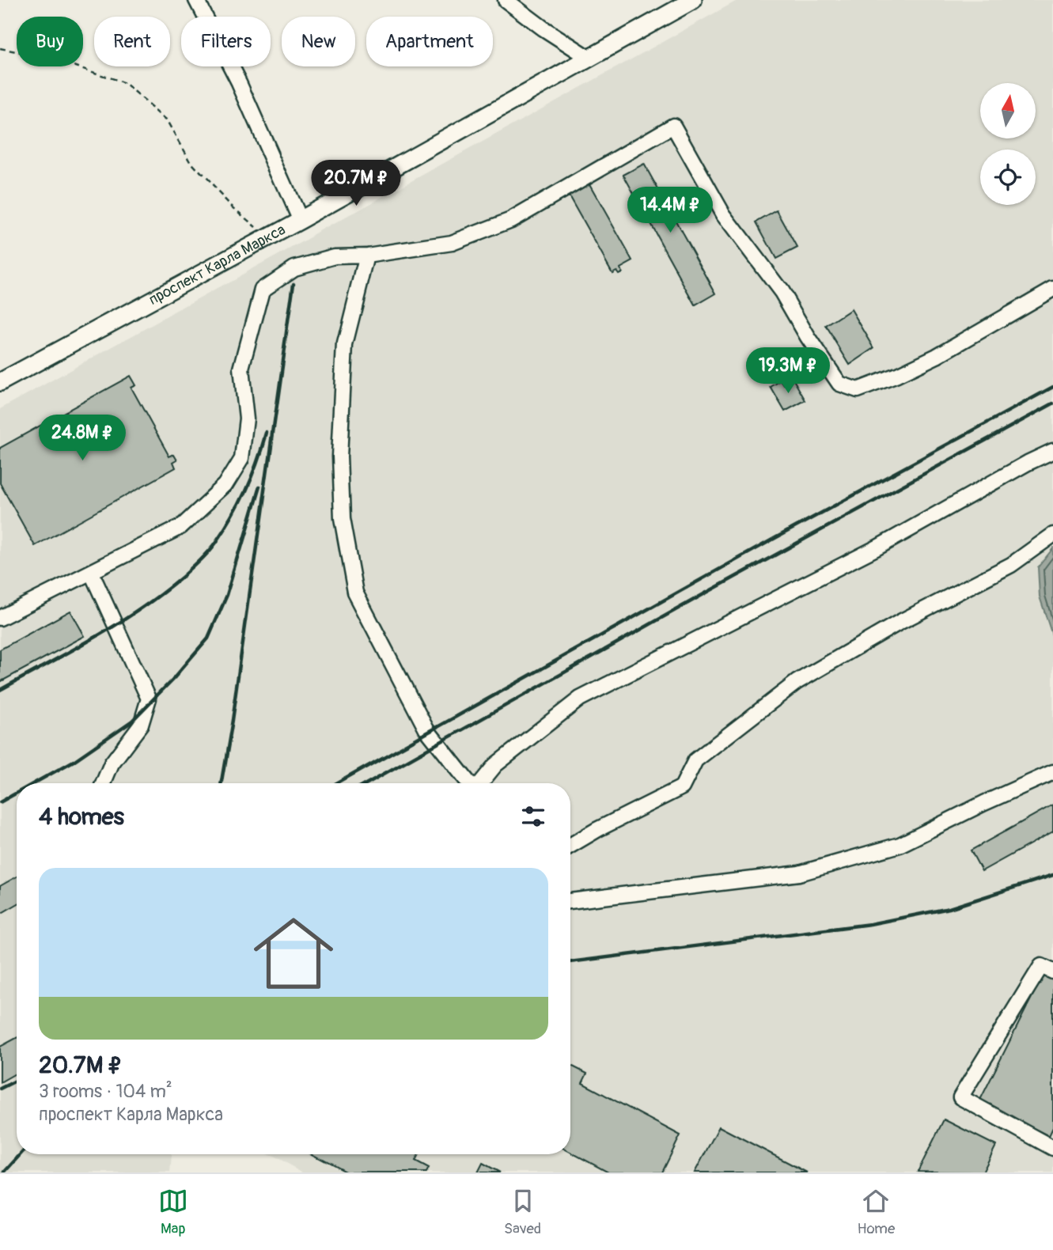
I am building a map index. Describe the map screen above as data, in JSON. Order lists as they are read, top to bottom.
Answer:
{
  "streets": {
    "main road": ["проспект Карла Маркса"]
  },
  "north": "top",
  "page": {
    "chip": [
      "Buy",
      "Rent",
      "Filters",
      "New",
      "Apartment"
    ],
    "price": [
      "20.7M ₽",
      "14.4M ₽",
      "19.3M ₽",
      "24.8M ₽"
    ],
    "heading": "4 homes",
    "list": [
      {
        "name": "20.7M ₽",
        "note": "3 rooms · 104 m² · проспект Карла Маркса"
      }
    ],
    "tabs": ["Map", "Saved", "Home"]
  }
}
